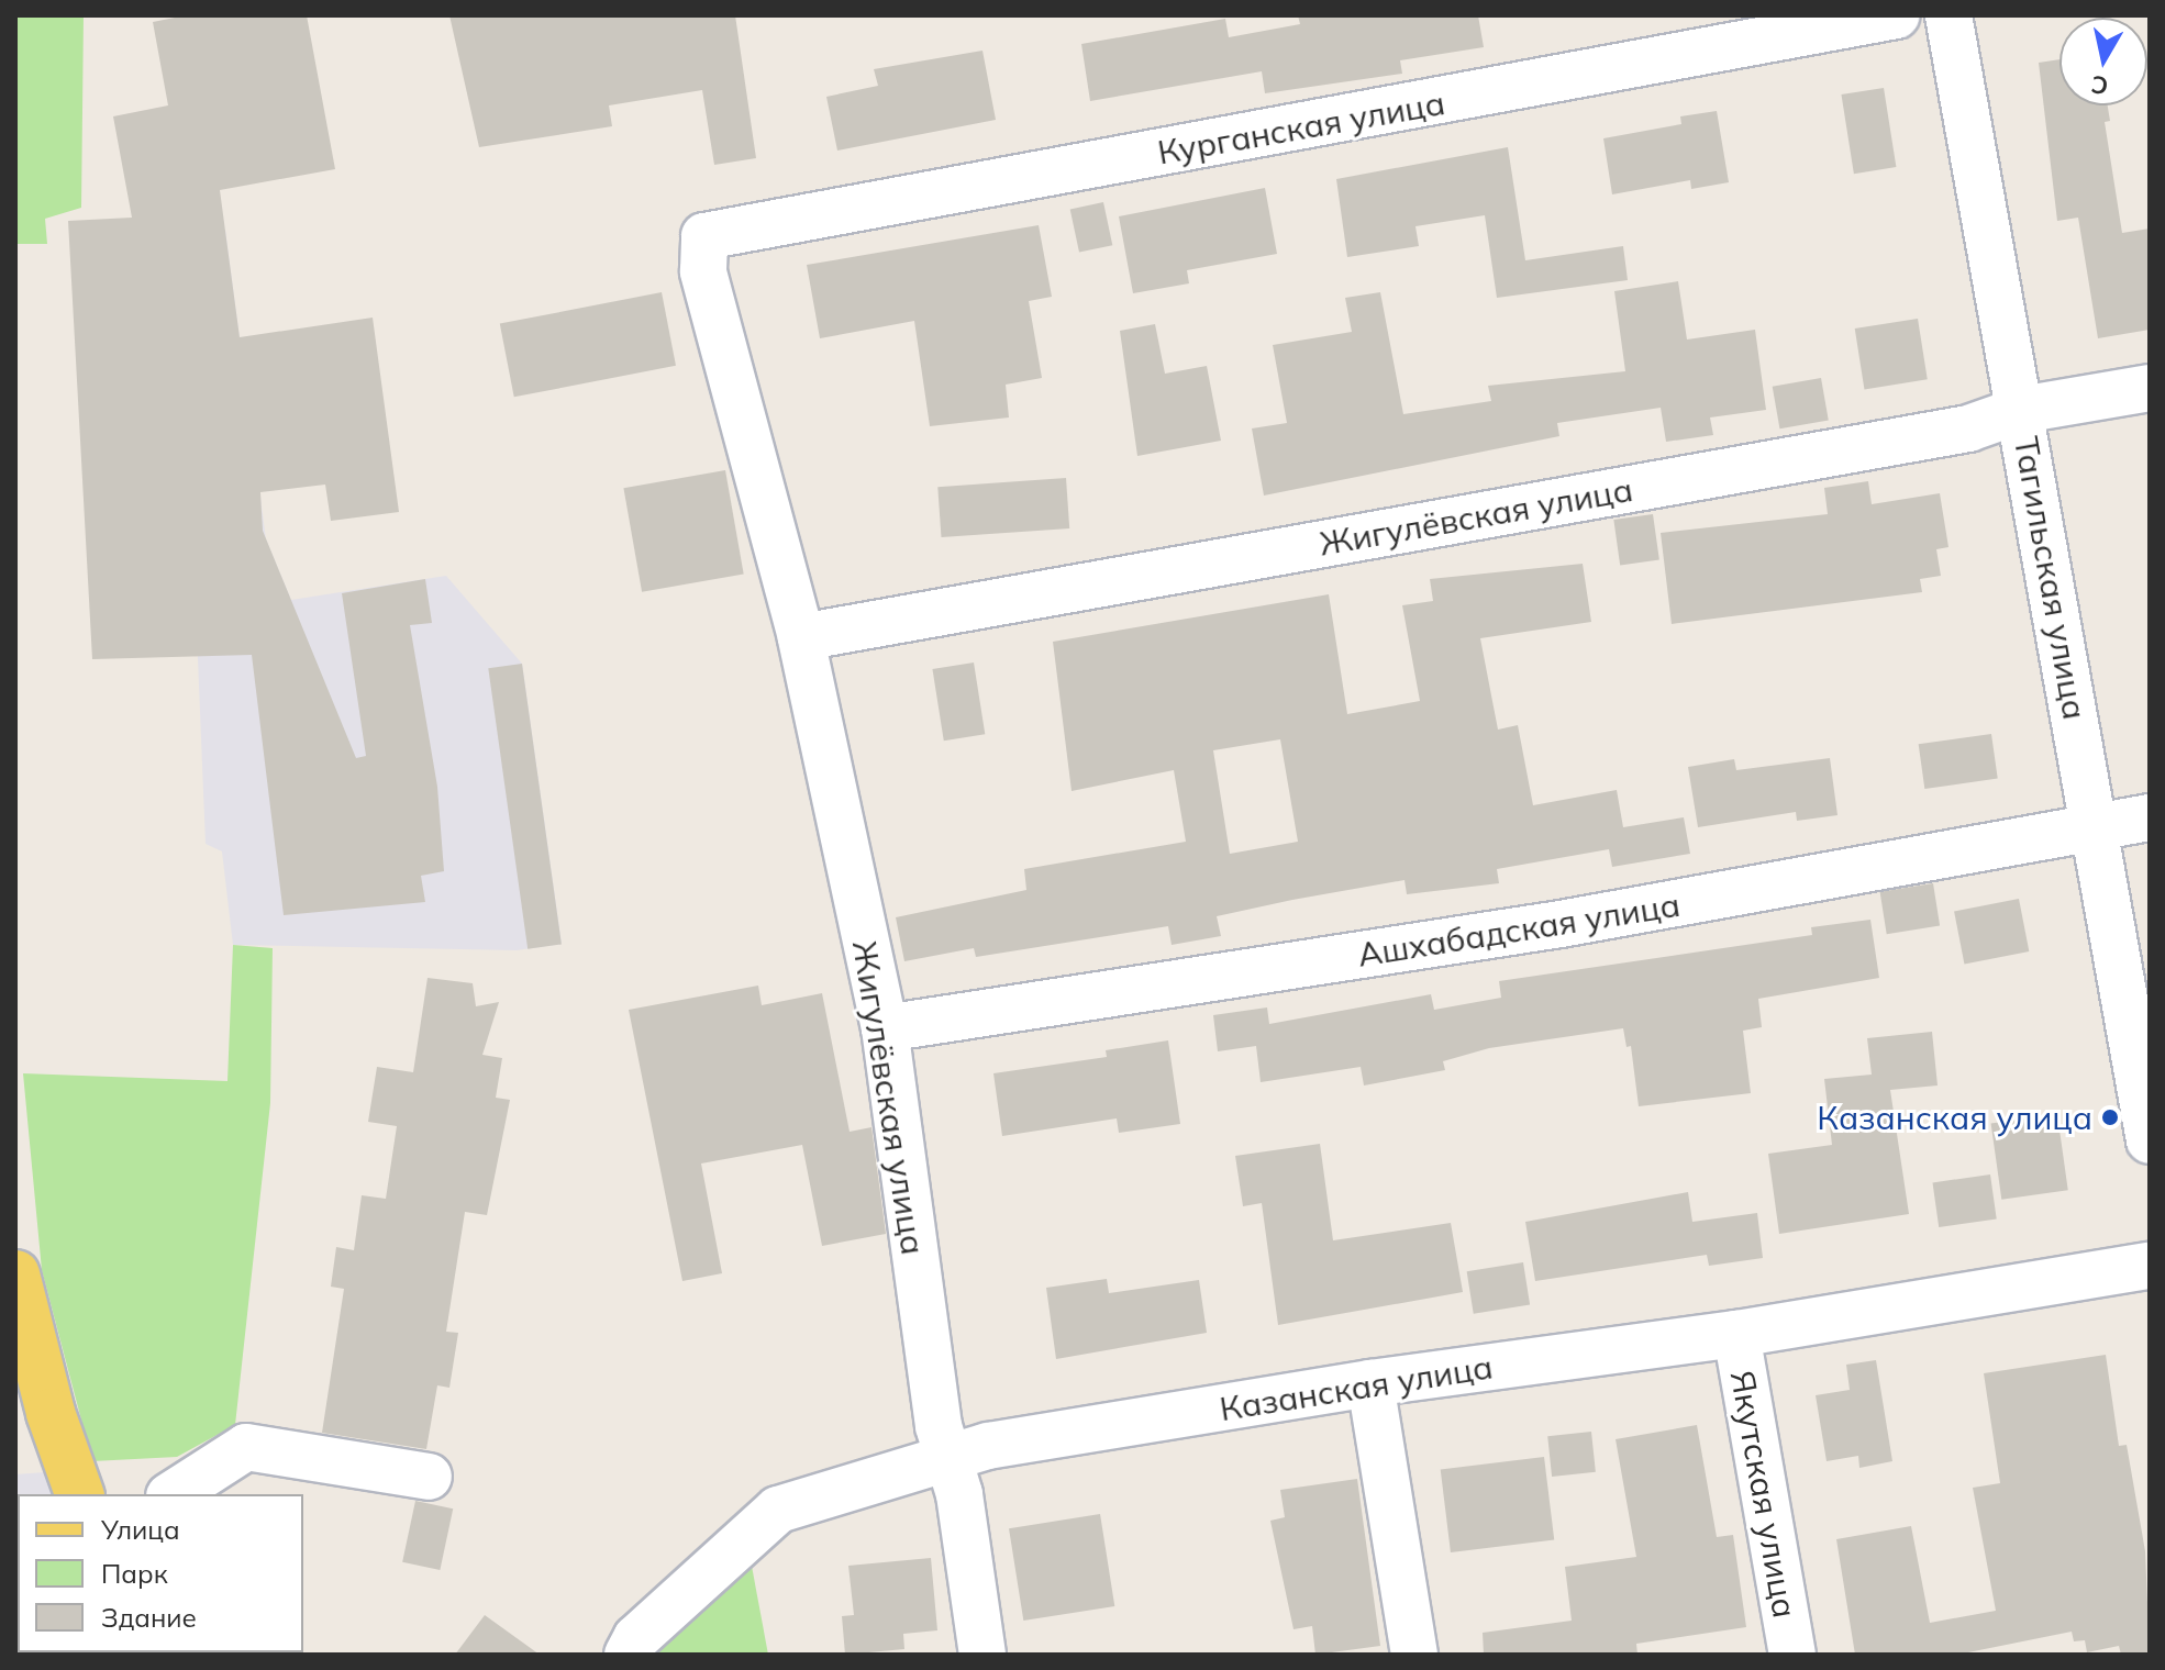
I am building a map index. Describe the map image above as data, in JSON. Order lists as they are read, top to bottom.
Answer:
{
  "streets": {
    "street": [
      "Курганская улица",
      "Жигулёвская улица",
      "Тагильская улица",
      "Ашхабадская улица",
      "Казанская улица",
      "Якутская улица"
    ]
  },
  "crossings": [
    ["Курганская улица", "Жигулёвская улица"],
    ["Жигулёвская улица", "Тагильская улица"],
    ["Жигулёвская улица", "Ашхабадская улица"],
    ["Жигулёвская улица", "Казанская улица"],
    ["Тагильская улица", "Ашхабадская улица"],
    ["Казанская улица", "Якутская улица"]
  ],
  "places": ["Казанская улица"],
  "legend": ["Улица", "Парк", "Здание"],
  "north": "bottom"
}
